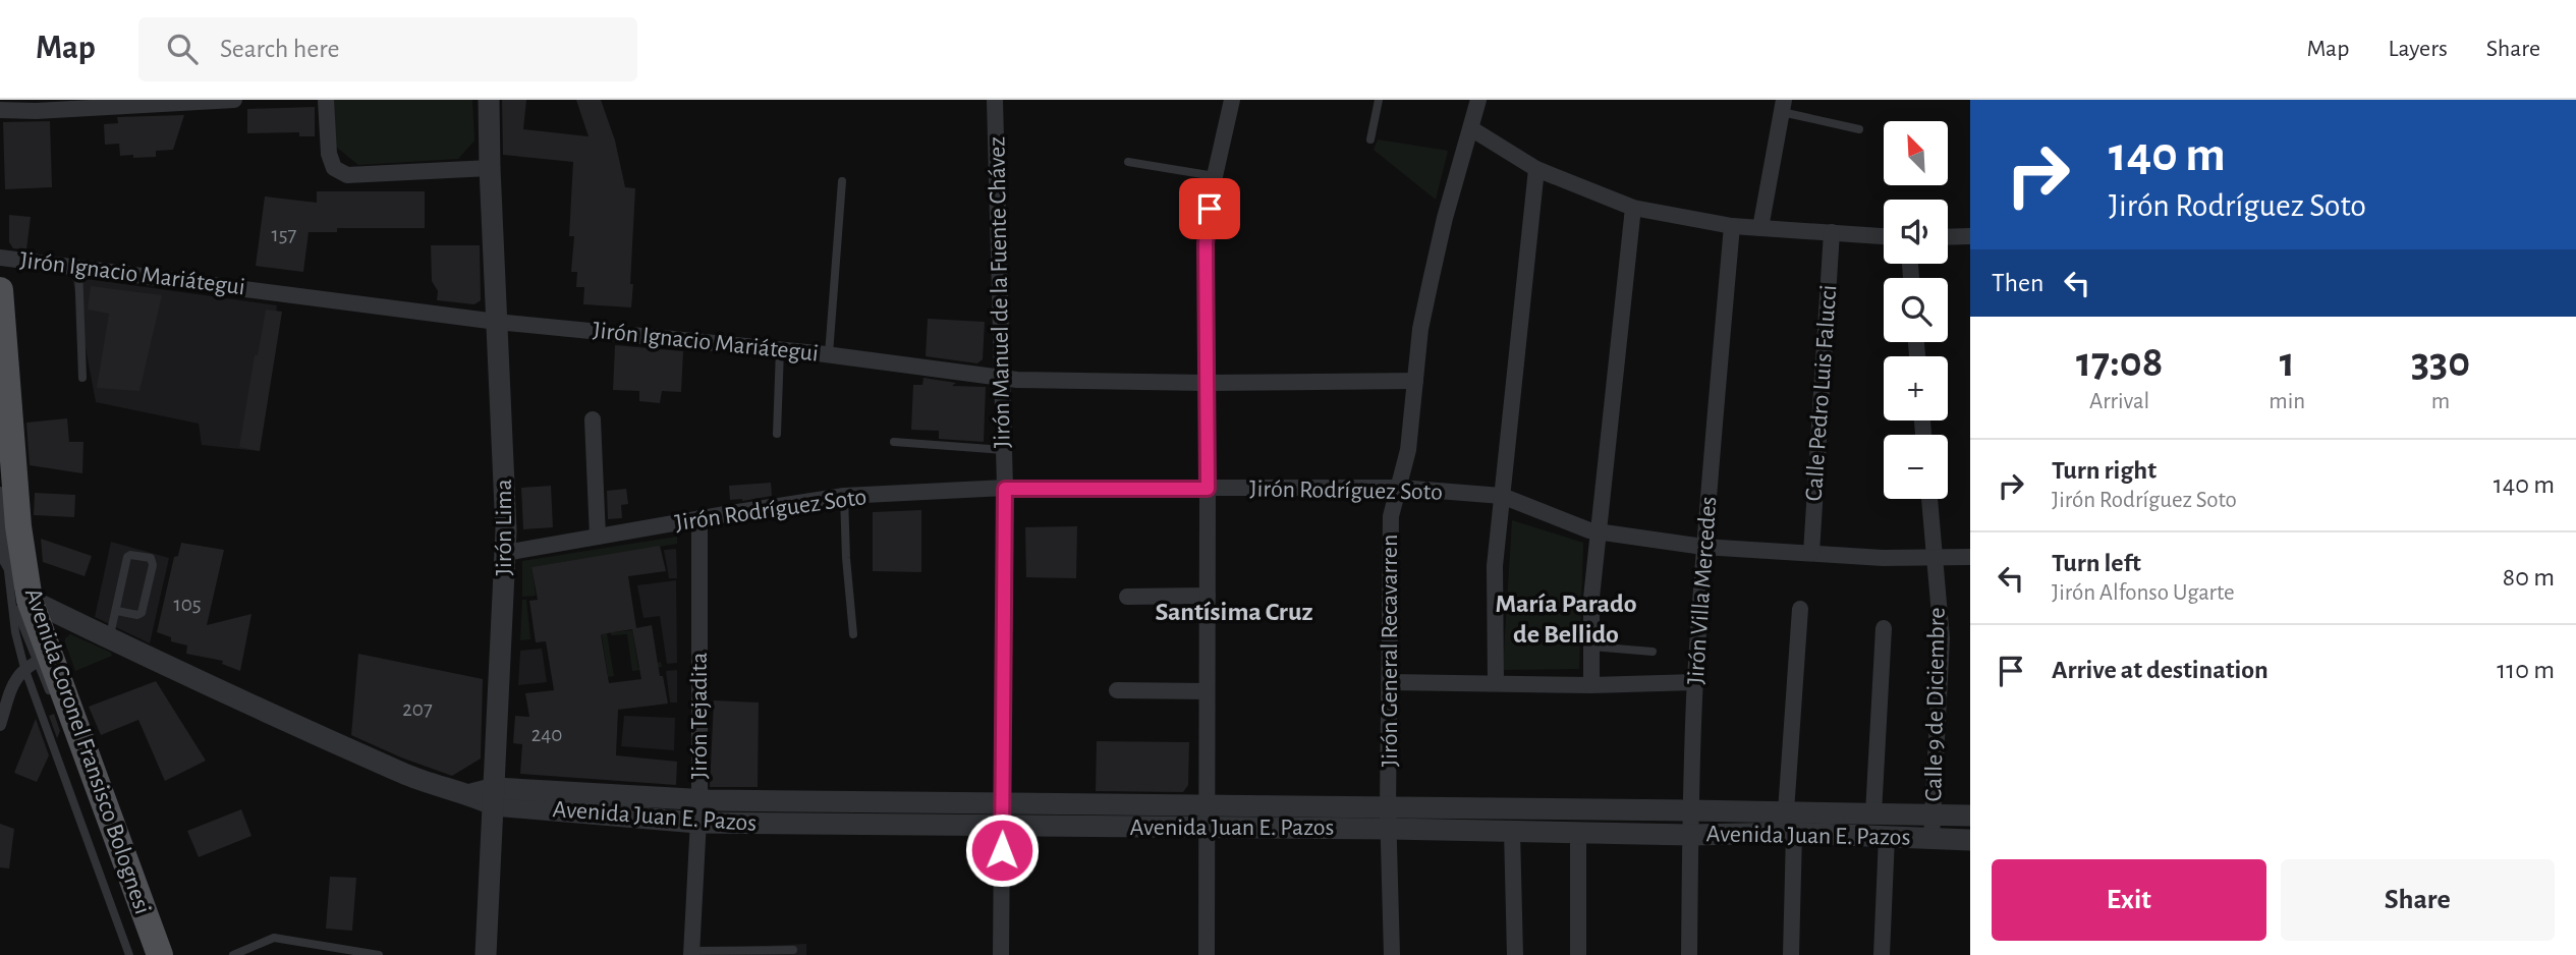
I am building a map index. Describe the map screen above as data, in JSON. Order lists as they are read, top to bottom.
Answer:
{
  "streets": {
    "main road": ["Avenida Coronel Fransisco Bolognesi"],
    "street": [
      "Jirón Ignacio Mariátegui",
      "Jirón Manuel de la Fuente Chávez",
      "Calle Pedro Luis Falucci",
      "Jirón Rodríguez Soto",
      "Jirón Lima",
      "Jirón Villa Mercedes",
      "Jirón General Recavarren",
      "Calle 9 de Diciembre",
      "Jirón Tejadita",
      "Avenida Juan E. Pazos"
    ]
  },
  "crossings": [
    ["Jirón Ignacio Mariátegui", "Jirón Manuel de la Fuente Chávez"],
    ["Jirón Ignacio Mariátegui", "Jirón Lima"],
    ["Jirón Ignacio Mariátegui", "Jirón General Recavarren"],
    ["Jirón Manuel de la Fuente Chávez", "Jirón Rodríguez Soto"],
    ["Jirón Manuel de la Fuente Chávez", "Avenida Juan E. Pazos"],
    ["Calle Pedro Luis Falucci", "Jirón Rodríguez Soto"],
    ["Jirón Rodríguez Soto", "Jirón Lima"],
    ["Jirón Rodríguez Soto", "Jirón Villa Mercedes"],
    ["Jirón Rodríguez Soto", "Jirón General Recavarren"],
    ["Jirón Rodríguez Soto", "Calle 9 de Diciembre"],
    ["Jirón Rodríguez Soto", "Jirón Tejadita"],
    ["Jirón Lima", "Avenida Juan E. Pazos"],
    ["Jirón Villa Mercedes", "Avenida Juan E. Pazos"],
    ["Jirón General Recavarren", "Avenida Juan E. Pazos"],
    ["Calle 9 de Diciembre", "Avenida Juan E. Pazos"],
    ["Jirón Tejadita", "Avenida Juan E. Pazos"]
  ],
  "districts": ["María Parado de Bellido", "Santísima Cruz"],
  "house_numbers": [
    "157",
    "105",
    "207",
    "240"
  ],
  "north": "top left",
  "page": {
    "header": "Map",
    "search": "Search here",
    "nav": ["Map", "Layers", "Share"],
    "turn": ["140 m", "Jirón Rodríguez Soto"],
    "map_buttons": ["+", "−"],
    "then": "Then",
    "eta": [
      "17:08",
      "Arrival",
      "1",
      "min",
      "330",
      "m"
    ],
    "list": [
      {
        "name": "Turn right",
        "note": "Jirón Rodríguez Soto",
        "value": "140 m"
      },
      {
        "name": "Turn left",
        "note": "Jirón Alfonso Ugarte",
        "value": "80 m"
      },
      {
        "name": "Arrive at destination",
        "value": "110 m"
      }
    ],
    "buttons": ["Exit", "Share"]
  }
}
